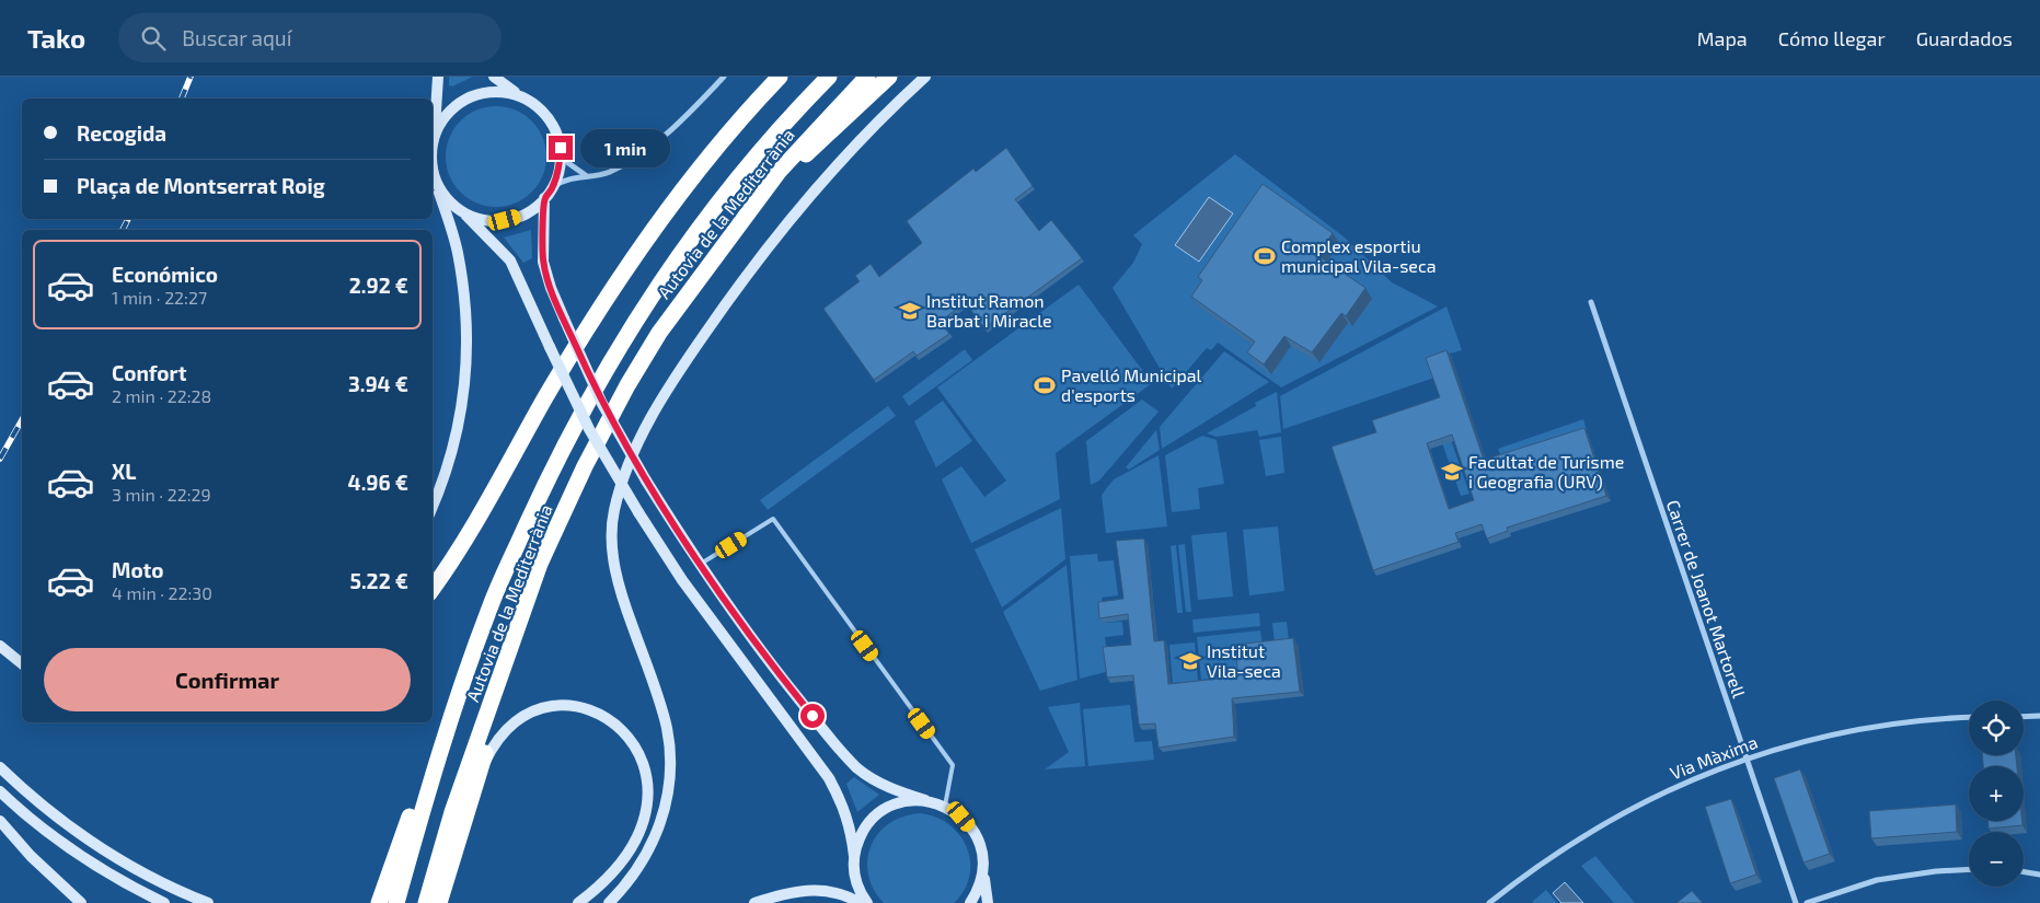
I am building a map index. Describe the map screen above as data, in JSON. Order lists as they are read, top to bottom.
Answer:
{
  "streets": {
    "highway": ["Autovia de la Mediterrània"],
    "street": ["Carrer de Joanot Martorell", "Via Màxima"]
  },
  "crossings": [
    ["Carrer de Joanot Martorell", "Via Màxima"]
  ],
  "places": {
    "sports": ["Complex esportiu municipal Vila-seca", "Pavelló Municipal d'esports"],
    "school or university": ["Institut Ramon Barbat i Miracle", "Facultat de Turisme i Geografia (URV)", "Institut Vila-seca"]
  },
  "page": {
    "header": "Tako",
    "search": "Buscar aquí",
    "nav": ["Mapa", "Cómo llegar", "Guardados"],
    "banner": ["Recogida", "Plaça de Montserrat Roig"],
    "bubble": "1 min",
    "list": [
      {
        "name": "Económico",
        "note": "1 min · 22:27",
        "value": "2.92 €"
      },
      {
        "name": "Confort",
        "note": "2 min · 22:28",
        "value": "3.94 €"
      },
      {
        "name": "XL",
        "note": "3 min · 22:29",
        "value": "4.96 €"
      },
      {
        "name": "Moto",
        "note": "4 min · 22:30",
        "value": "5.22 €"
      }
    ],
    "buttons": "Confirmar",
    "map_buttons": ["+", "−"]
  }
}
